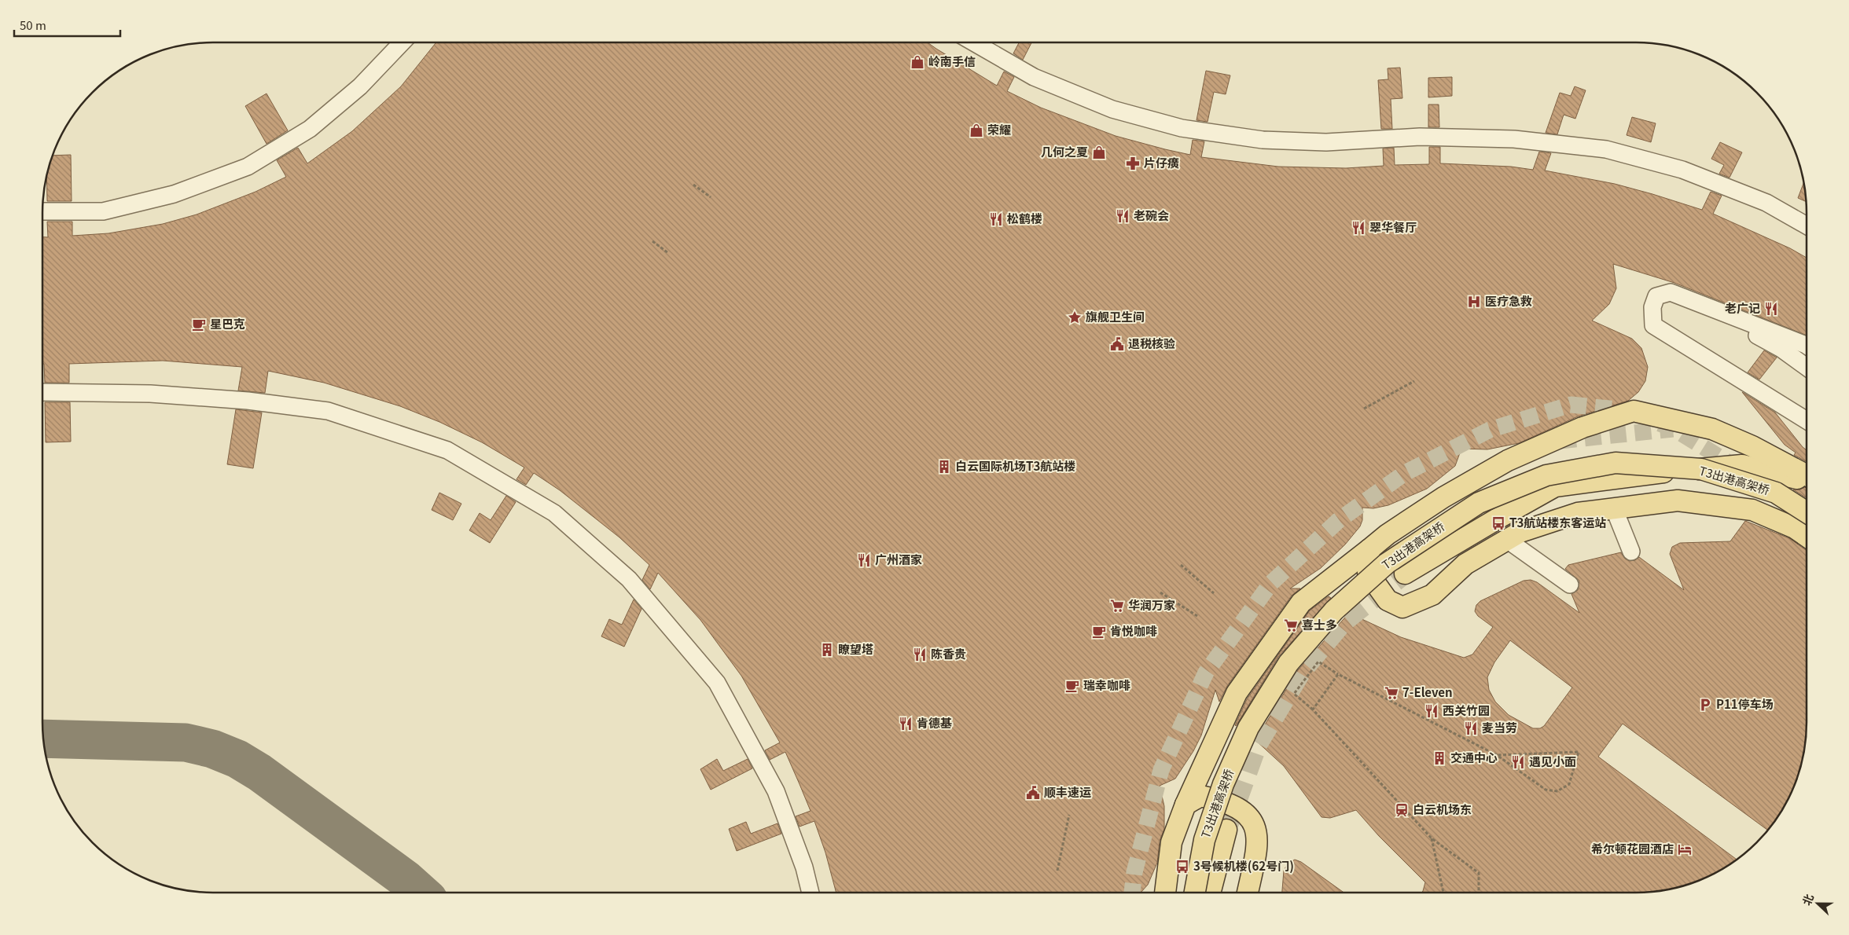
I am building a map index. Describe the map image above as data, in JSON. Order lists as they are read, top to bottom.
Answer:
{
  "streets": {
    "main road": ["T3出港高架桥"]
  },
  "places": {
    "shop": ["岭南手信", "荣耀", "几何之夏"],
    "pharmacy": ["片仔癀"],
    "restaurant": [
      "老碗会",
      "松鹤楼",
      "翠华餐厅",
      "老广记",
      "广州酒家",
      "陈香贵",
      "西关竹园",
      "肯德基",
      "麦当劳",
      "遇见小面"
    ],
    "hospital": ["医疗急救"],
    "place": ["旗舰卫生间"],
    "cafe": ["星巴克", "肯悦咖啡", "瑞幸咖啡"],
    "public building": ["退税核验", "顺丰速运"],
    "building": ["白云国际机场T3航站楼", "瞭望塔", "交通中心"],
    "bus stop": ["T3航站楼东客运站", "3号候机楼(62号门)"],
    "supermarket": ["华润万家", "喜士多", "7-Eleven"],
    "parking": ["P11停车场"],
    "station": ["白云机场东"],
    "hotel": ["希尔顿花园酒店"]
  },
  "scale_bar": "50 m",
  "north": "left"
}
